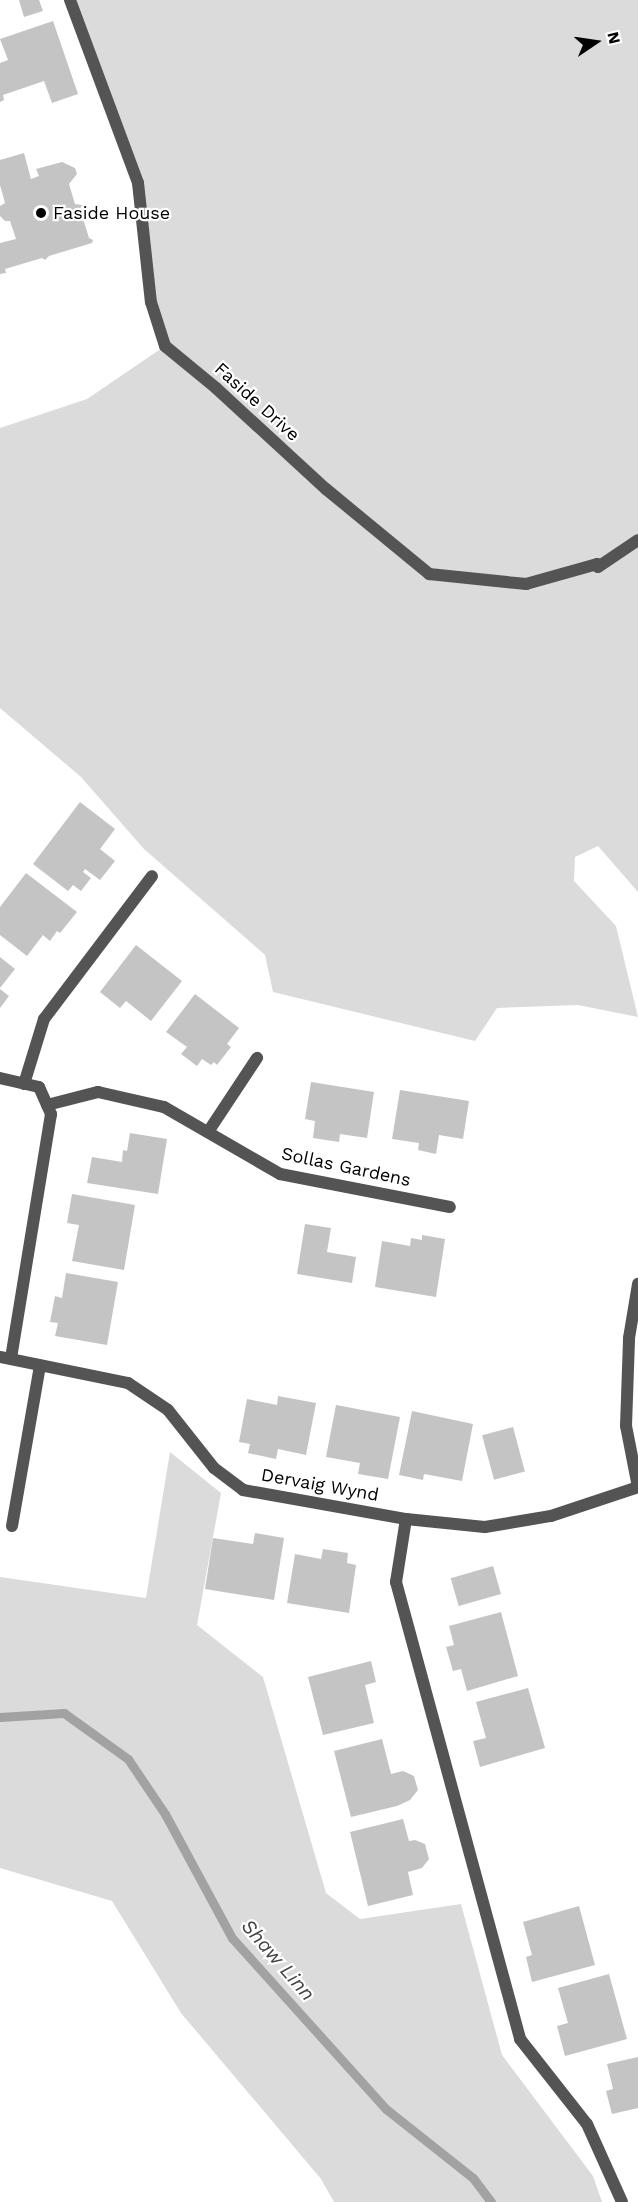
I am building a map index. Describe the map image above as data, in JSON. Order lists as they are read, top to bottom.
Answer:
{
  "streets": {
    "street": ["Faside Drive", "Sollas Gardens", "Dervaig Wynd"]
  },
  "water": ["Shaw Linn"],
  "places": ["Faside House"],
  "north": "right"
}
